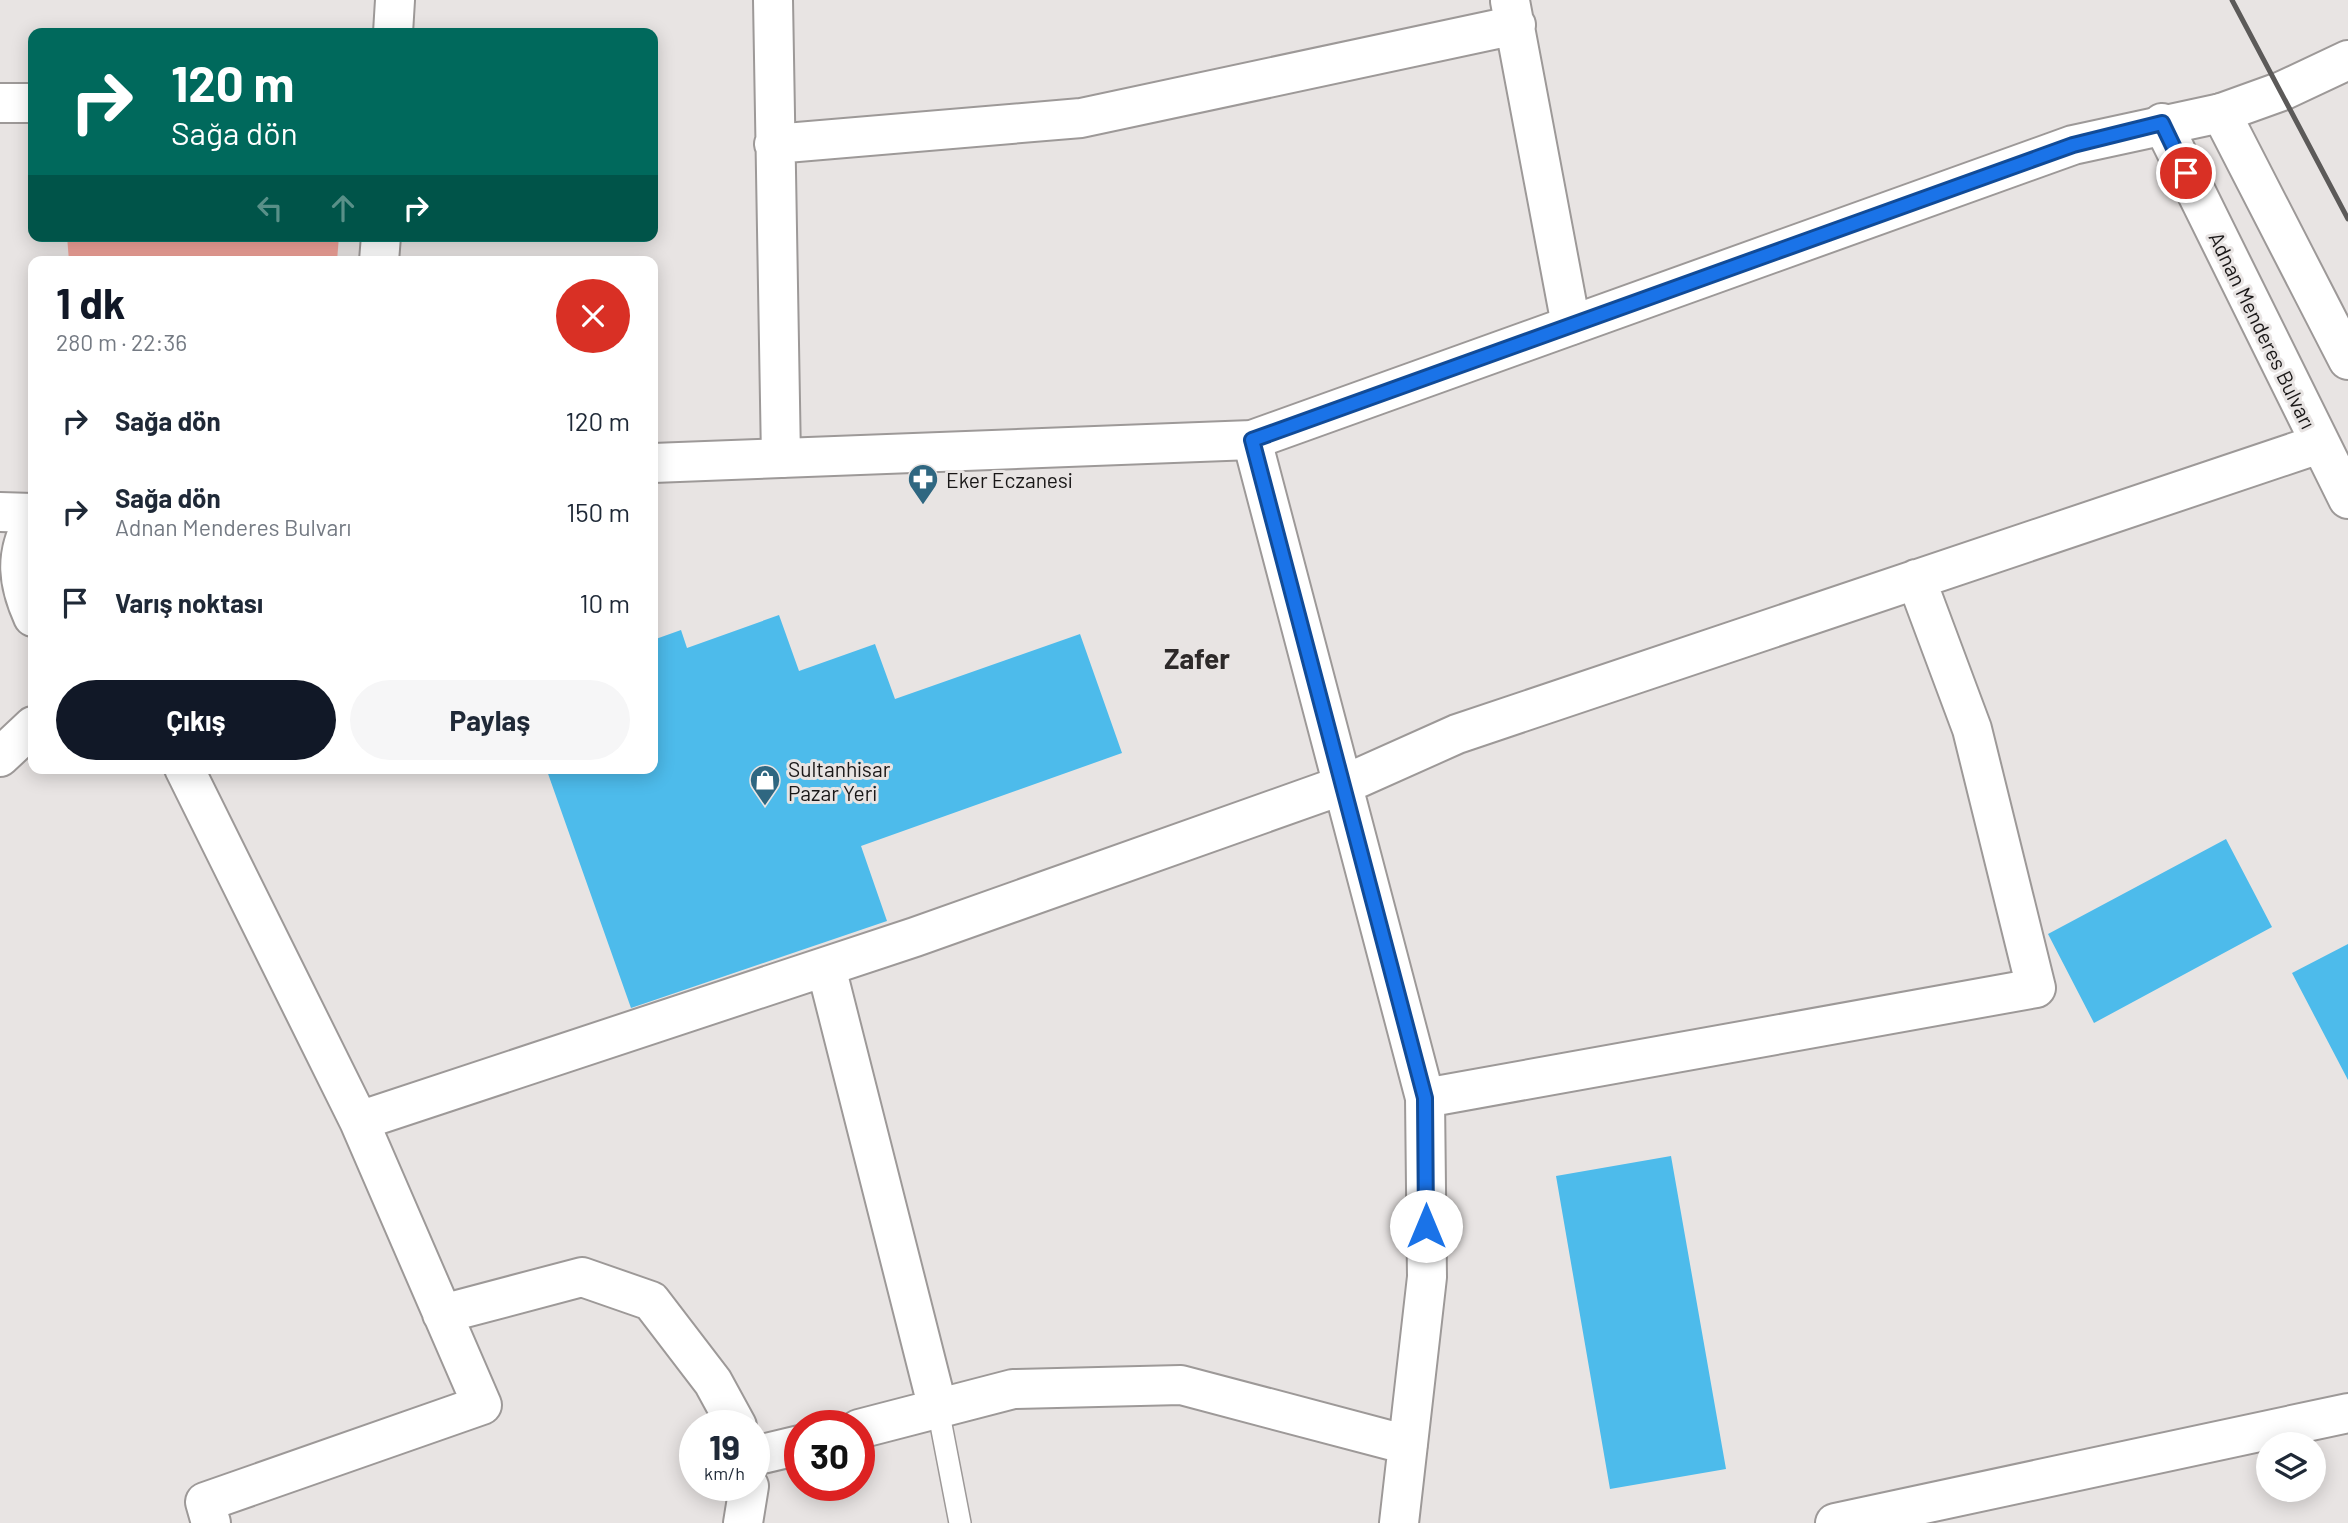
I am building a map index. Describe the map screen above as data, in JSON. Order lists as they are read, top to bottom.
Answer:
{
  "streets": {
    "street": ["Adnan Menderes Bulvarı"]
  },
  "districts": ["Zafer"],
  "places": {
    "pharmacy": ["Eker Eczanesi"],
    "shop": ["Sultanhisar Pazar Yeri"]
  },
  "page": {
    "turn": ["120 m", "Sağa dön"],
    "heading": ["1 dk", "280 m · 22:36"],
    "list": [
      {
        "name": "Sağa dön",
        "value": "120 m"
      },
      {
        "name": "Sağa dön",
        "note": "Adnan Menderes Bulvarı",
        "value": "150 m"
      },
      {
        "name": "Varış noktası",
        "value": "10 m"
      }
    ],
    "buttons": ["Çıkış", "Paylaş"],
    "speed": "19 km/h",
    "limit": "30"
  }
}
